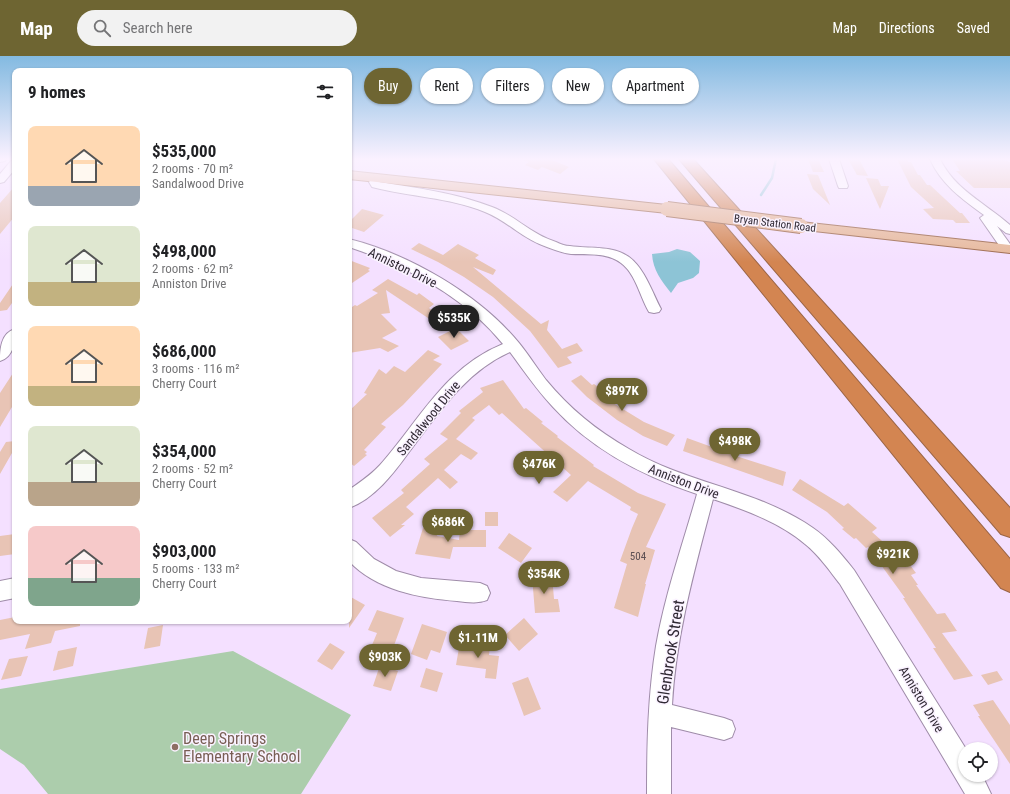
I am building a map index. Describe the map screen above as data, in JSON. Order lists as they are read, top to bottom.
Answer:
{
  "streets": {
    "main road": ["Bryan Station Road"],
    "street": ["Anniston Drive", "Sandalwood Drive", "Glenbrook Street"]
  },
  "crossings": [
    ["Anniston Drive", "Sandalwood Drive"],
    ["Anniston Drive", "Glenbrook Street"]
  ],
  "places": ["Deep Springs Elementary School"],
  "house_numbers": ["504"],
  "page": {
    "header": "Map",
    "search": "Search here",
    "nav": ["Map", "Directions", "Saved"],
    "chip": [
      "Buy",
      "Rent",
      "Filters",
      "New",
      "Apartment"
    ],
    "heading": "9 homes",
    "list": [
      {
        "name": "$535,000",
        "note": "2 rooms · 70 m² · Sandalwood Drive"
      },
      {
        "name": "$498,000",
        "note": "2 rooms · 62 m² · Anniston Drive"
      },
      {
        "name": "$686,000",
        "note": "3 rooms · 116 m² · Cherry Court"
      },
      {
        "name": "$354,000",
        "note": "2 rooms · 52 m² · Cherry Court"
      },
      {
        "name": "$903,000",
        "note": "5 rooms · 133 m² · Cherry Court"
      }
    ],
    "price": [
      "$535K",
      "$897K",
      "$498K",
      "$476K",
      "$686K",
      "$921K",
      "$354K",
      "$1.11M",
      "$903K"
    ]
  }
}
